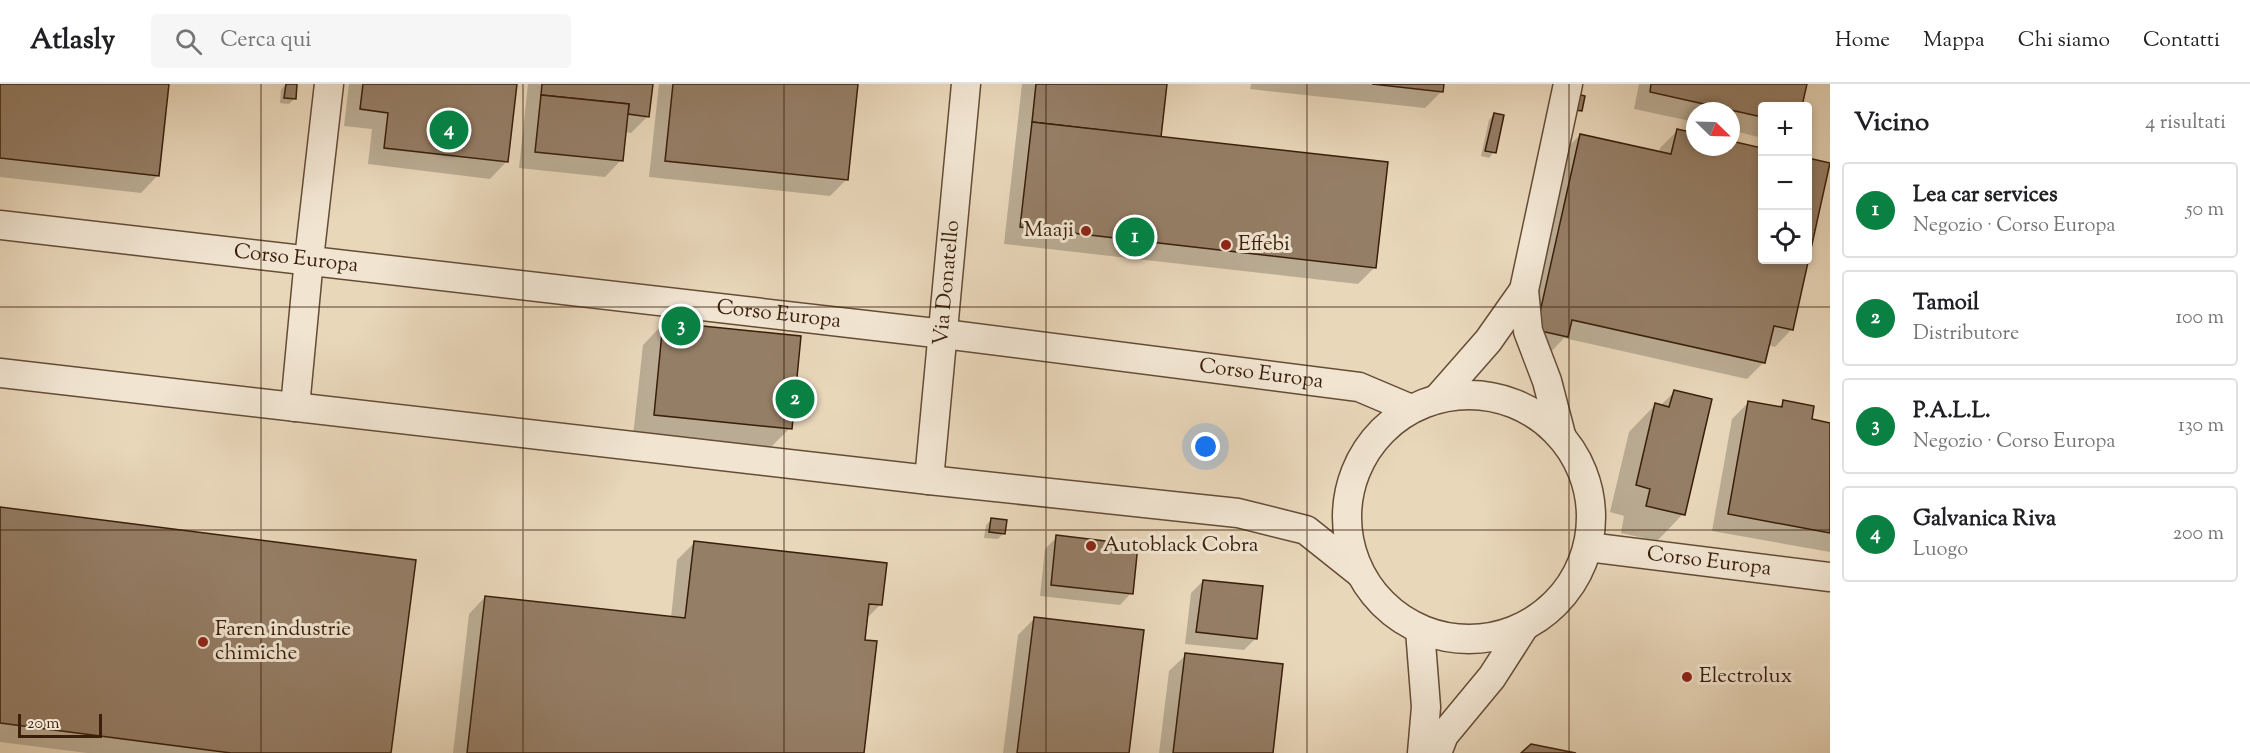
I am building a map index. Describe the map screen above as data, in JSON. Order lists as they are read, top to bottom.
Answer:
{
  "streets": {
    "street": ["Corso Europa", "Via Donatello"]
  },
  "crossings": [
    ["Corso Europa", "Via Donatello"]
  ],
  "places": [
    "Maaji",
    "Effebi",
    "Autoblack Cobra",
    "Faren industrie chimiche",
    "Electrolux"
  ],
  "scale_bar": "20 m",
  "north": "bottom right",
  "page": {
    "header": "Atlasly",
    "search": "Cerca qui",
    "nav": [
      "Home",
      "Mappa",
      "Chi siamo",
      "Contatti"
    ],
    "heading": ["Vicino", "4 risultati"],
    "map_buttons": ["+", "−"],
    "pins": [
      "4",
      "1",
      "3",
      "2"
    ],
    "list": [
      {
        "mark": "1",
        "name": "Lea car services",
        "note": "Negozio · Corso Europa",
        "value": "50 m"
      },
      {
        "mark": "2",
        "name": "Tamoil",
        "note": "Distributore",
        "value": "100 m"
      },
      {
        "mark": "3",
        "name": "P.A.L.L.",
        "note": "Negozio · Corso Europa",
        "value": "130 m"
      },
      {
        "mark": "4",
        "name": "Galvanica Riva",
        "note": "Luogo",
        "value": "200 m"
      }
    ],
    "scale": "20 m"
  }
}
